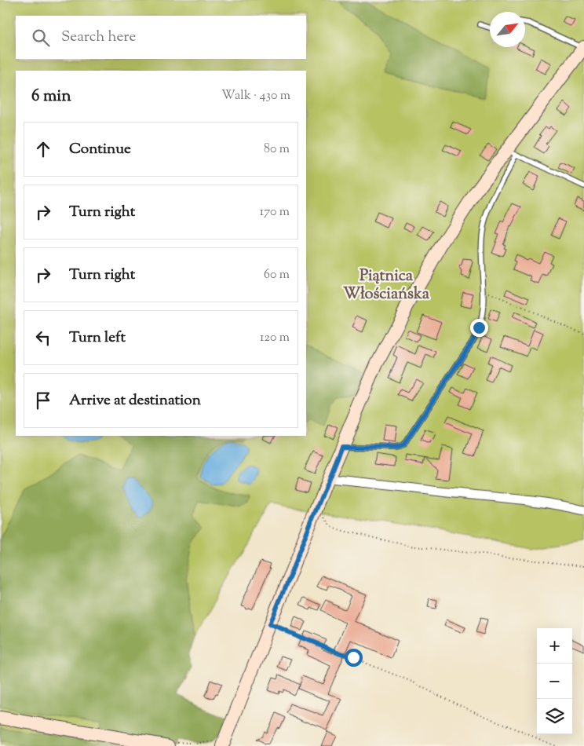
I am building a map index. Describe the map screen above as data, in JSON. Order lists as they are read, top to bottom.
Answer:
{
  "districts": ["Piątnica Włościańska"],
  "north": "top right",
  "page": {
    "search": "Search here",
    "heading": ["6 min", "Walk · 430 m"],
    "list": [
      ["Continue", "80 m"],
      ["Turn right", "170 m"],
      ["Turn right", "60 m"],
      ["Turn left", "120 m"],
      "Arrive at destination"
    ],
    "map_buttons": ["+", "−"]
  }
}
